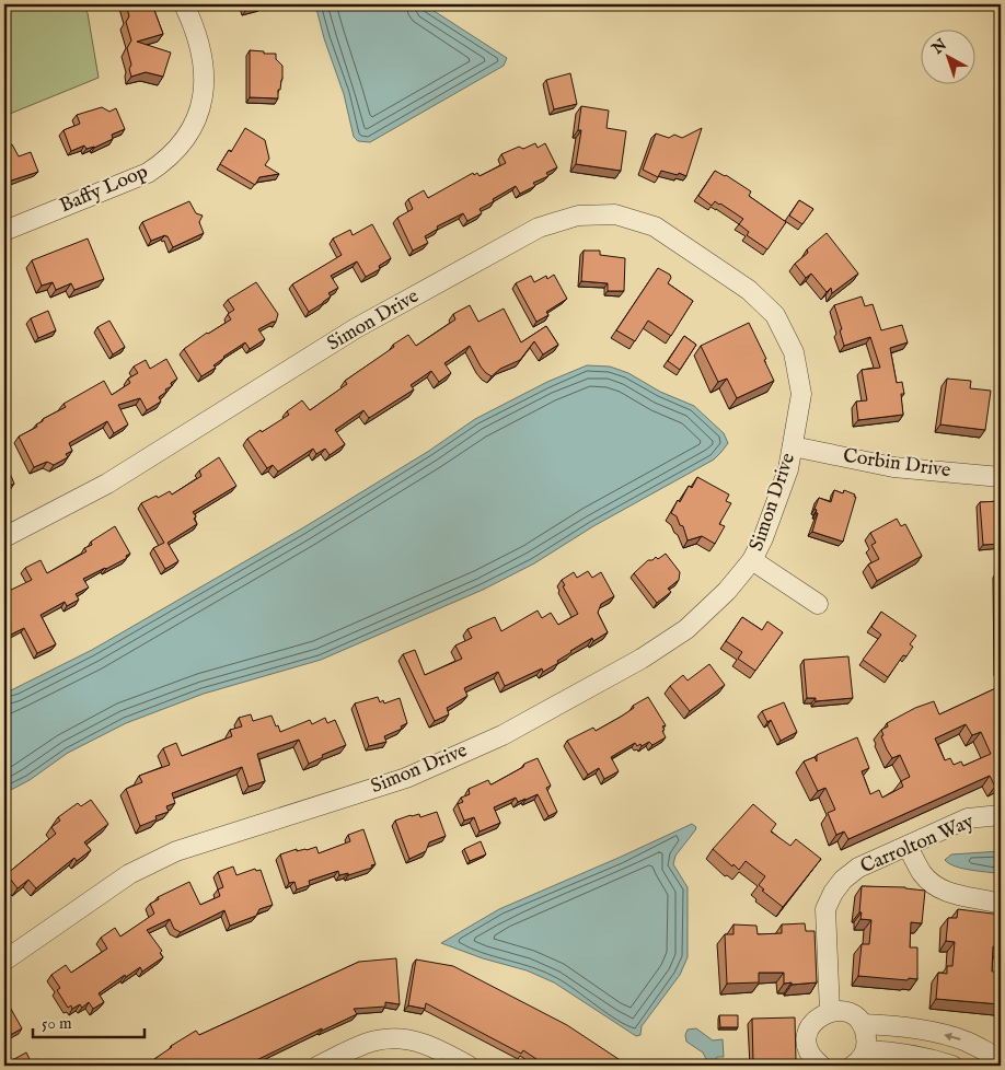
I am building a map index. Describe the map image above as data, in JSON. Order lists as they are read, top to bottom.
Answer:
{
  "streets": {
    "street": [
      "Baffy Loop",
      "Simon Drive",
      "Corbin Drive",
      "Carrolton Way"
    ]
  },
  "crossings": [
    ["Simon Drive", "Corbin Drive"]
  ],
  "scale_bar": "50 m",
  "north": "top left"
}
